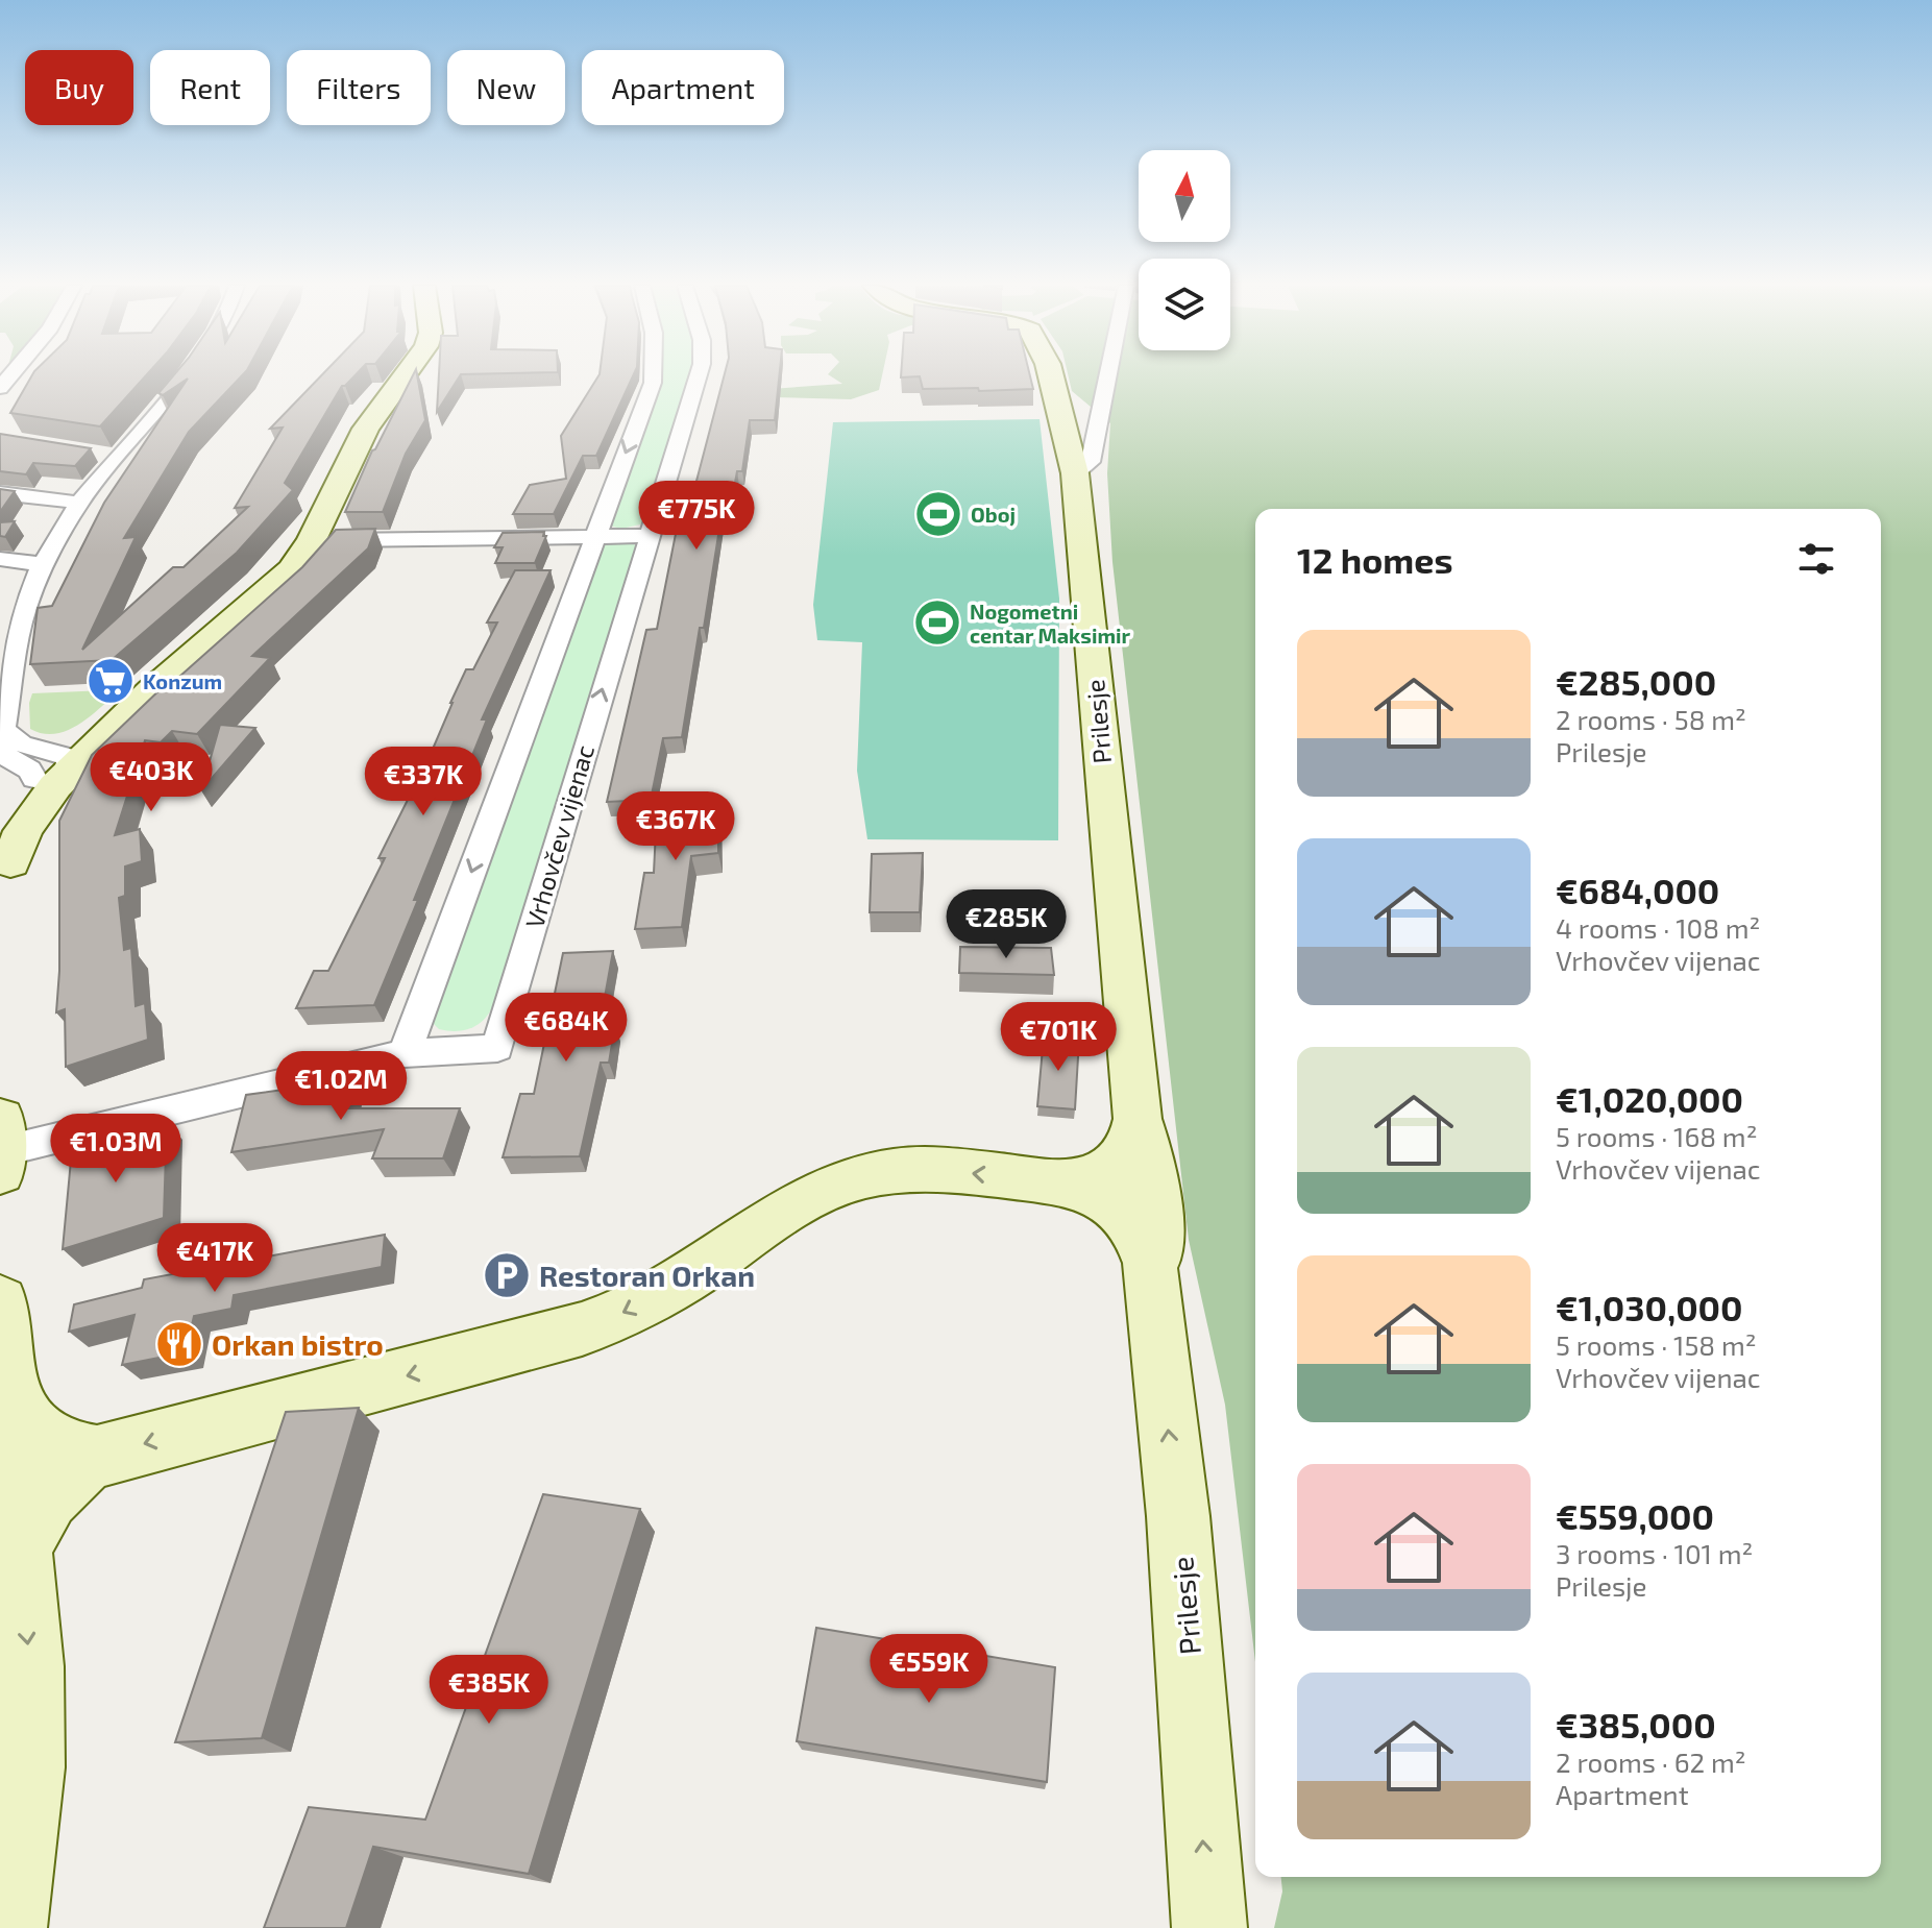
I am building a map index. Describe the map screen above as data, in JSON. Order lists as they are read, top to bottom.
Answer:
{
  "streets": {
    "main road": ["Prilesje"],
    "street": ["Vrhovčev vijenac"]
  },
  "one_way": ["Prilesje"],
  "places": {
    "sports": ["Oboj", "Nogometni centar Maksimir"],
    "supermarket": ["Konzum"],
    "parking": ["Restoran Orkan"],
    "restaurant": ["Orkan bistro"]
  },
  "north": "top",
  "page": {
    "chip": [
      "Buy",
      "Rent",
      "Filters",
      "New",
      "Apartment"
    ],
    "price": [
      "€775K",
      "€403K",
      "€337K",
      "€367K",
      "€285K",
      "€684K",
      "€701K",
      "€1.02M",
      "€1.03M",
      "€417K",
      "€559K",
      "€385K"
    ],
    "heading": "12 homes",
    "list": [
      {
        "name": "€285,000",
        "note": "2 rooms · 58 m² · Prilesje"
      },
      {
        "name": "€684,000",
        "note": "4 rooms · 108 m² · Vrhovčev vijenac"
      },
      {
        "name": "€1,020,000",
        "note": "5 rooms · 168 m² · Vrhovčev vijenac"
      },
      {
        "name": "€1,030,000",
        "note": "5 rooms · 158 m² · Vrhovčev vijenac"
      },
      {
        "name": "€559,000",
        "note": "3 rooms · 101 m² · Prilesje"
      },
      {
        "name": "€385,000",
        "note": "2 rooms · 62 m² · Apartment"
      }
    ]
  }
}
